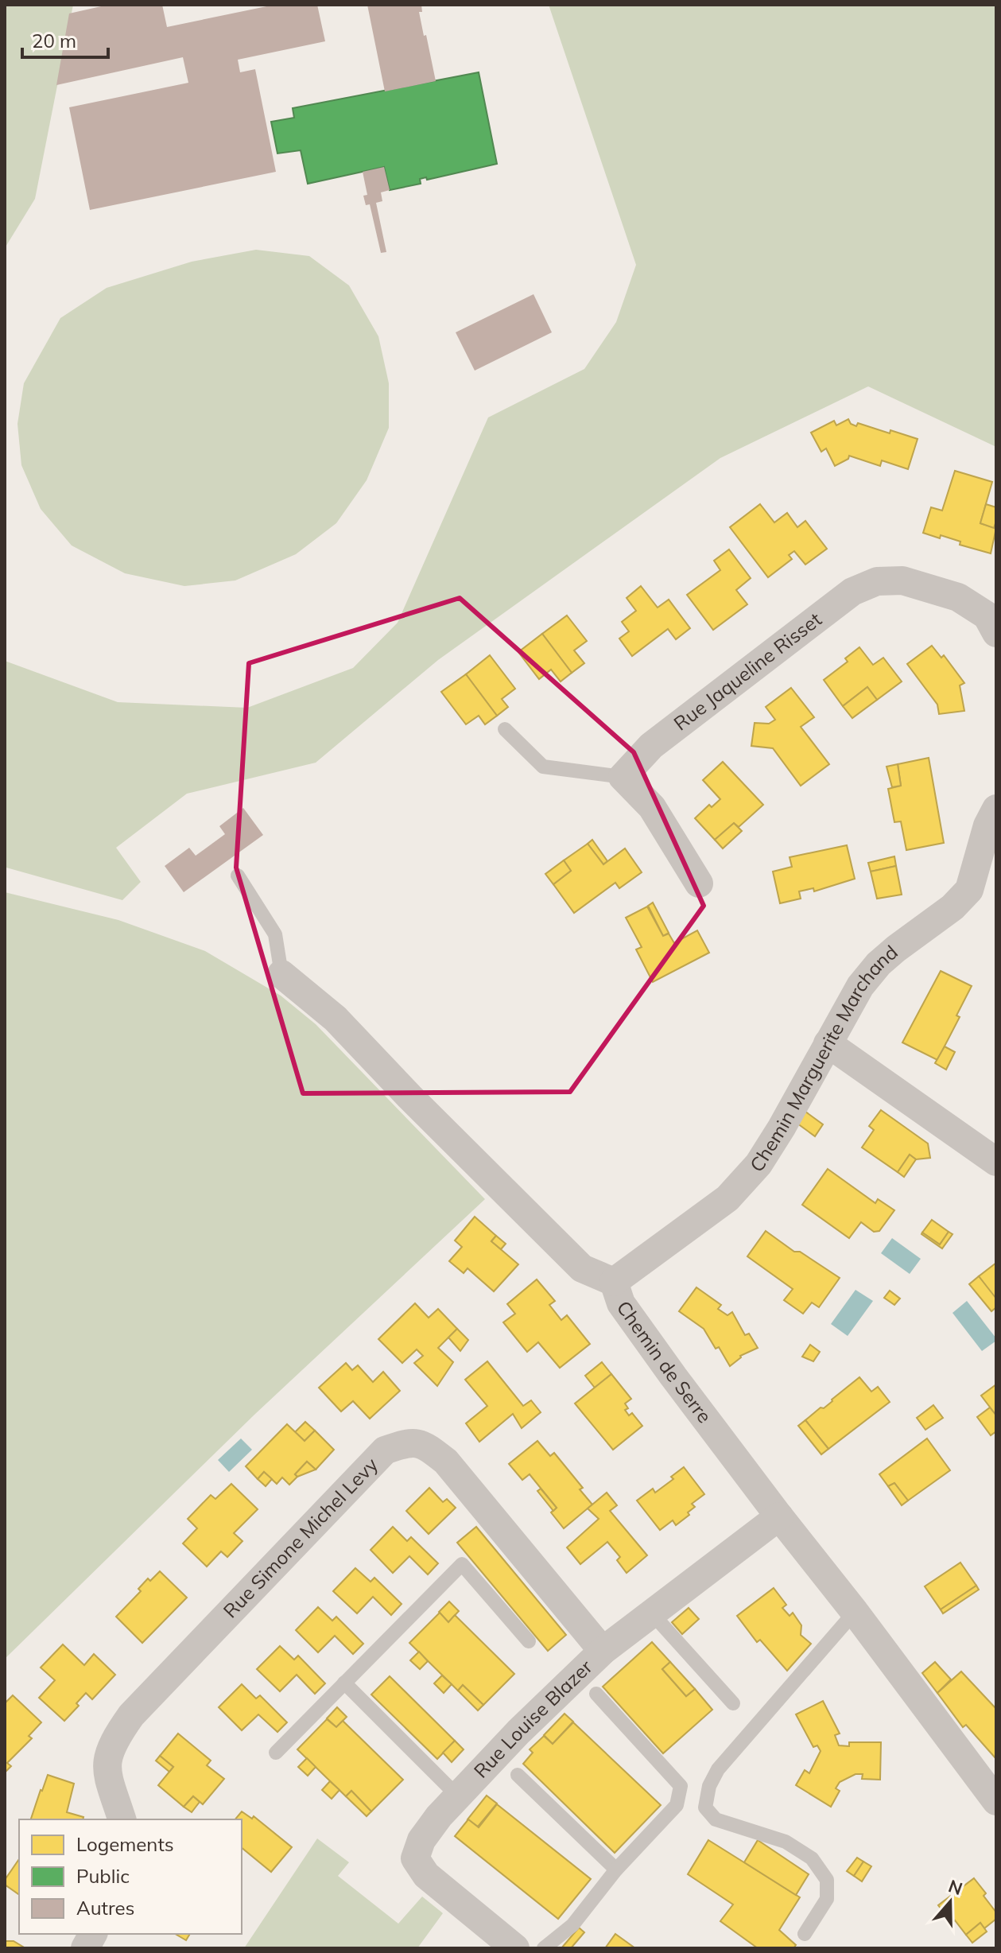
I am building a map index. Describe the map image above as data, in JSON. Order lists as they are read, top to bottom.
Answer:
{
  "streets": {
    "street": [
      "Rue Jaqueline Risset",
      "Chemin Marguerite Marchand",
      "Chemin de Serre",
      "Rue Simone Michel Levy",
      "Rue Louise Blazer"
    ]
  },
  "crossings": [
    ["Chemin Marguerite Marchand", "Chemin de Serre"],
    ["Chemin de Serre", "Rue Louise Blazer"],
    ["Rue Simone Michel Levy", "Rue Louise Blazer"]
  ],
  "legend": ["Logements", "Public", "Autres"],
  "scale_bar": "20 m",
  "north": "top"
}
